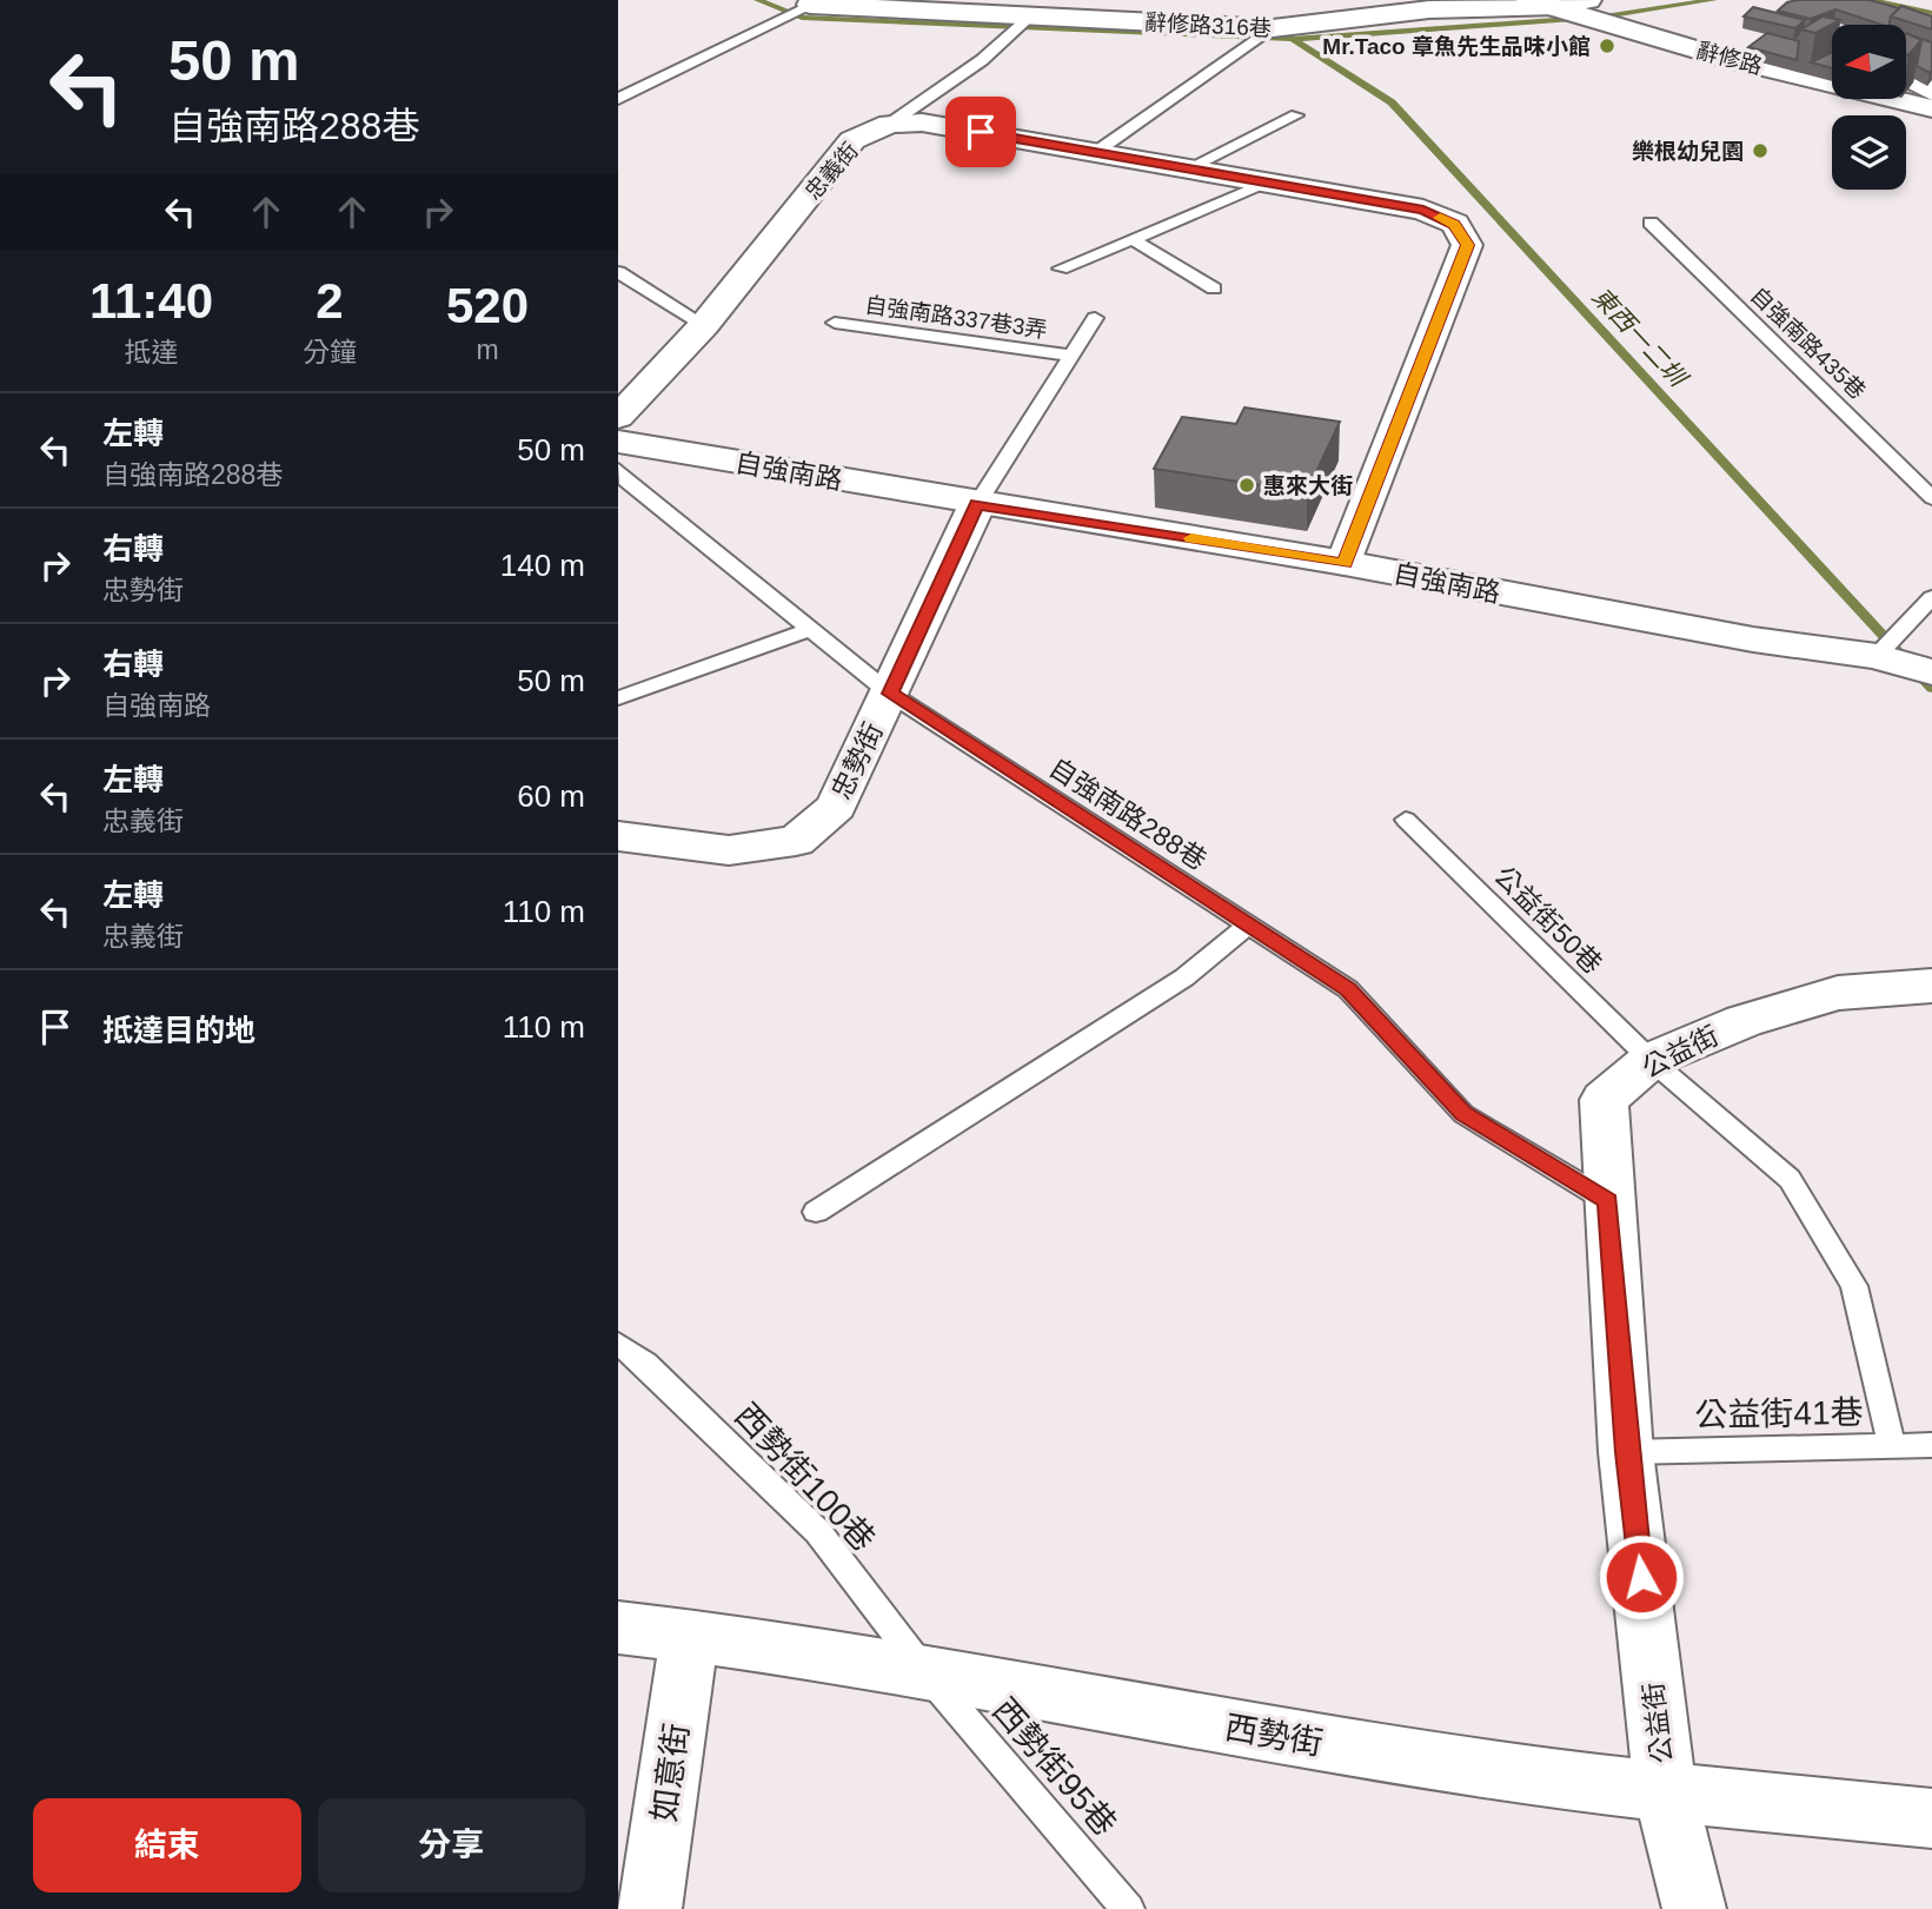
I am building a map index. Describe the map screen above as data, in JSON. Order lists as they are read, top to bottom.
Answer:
{
  "streets": {
    "street": [
      "辭修路316巷",
      "辭修路",
      "忠義街",
      "自強南路",
      "忠勢街",
      "公益街",
      "西勢街",
      "如意街"
    ],
    "lane": [
      "自強南路337巷3弄",
      "自強南路435巷",
      "自強南路288巷",
      "公益街50巷",
      "公益街41巷",
      "西勢街100巷",
      "西勢街95巷"
    ]
  },
  "crossings": [
    ["辭修路316巷", "辭修路"],
    ["忠義街", "自強南路"],
    ["自強南路", "忠勢街"],
    ["忠勢街", "自強南路288巷"],
    ["自強南路288巷", "公益街"],
    ["公益街50巷", "公益街"],
    ["公益街50巷", "公益街41巷"],
    ["公益街", "公益街41巷"],
    ["公益街", "西勢街"],
    ["西勢街100巷", "西勢街"],
    ["西勢街100巷", "西勢街95巷"],
    ["西勢街", "西勢街95巷"],
    ["西勢街", "如意街"]
  ],
  "water": ["東西一二圳"],
  "places": ["Mr.Taco 章魚先生品味小館", "樂根幼兒園", "惠來大街"],
  "north": "left",
  "page": {
    "turn": ["50 m", "自強南路288巷"],
    "eta": [
      "11:40",
      "抵達",
      "2",
      "分鐘",
      "520",
      "m"
    ],
    "list": [
      {
        "name": "左轉",
        "note": "自強南路288巷",
        "value": "50 m"
      },
      {
        "name": "右轉",
        "note": "忠勢街",
        "value": "140 m"
      },
      {
        "name": "右轉",
        "note": "自強南路",
        "value": "50 m"
      },
      {
        "name": "左轉",
        "note": "忠義街",
        "value": "60 m"
      },
      {
        "name": "左轉",
        "note": "忠義街",
        "value": "110 m"
      },
      {
        "name": "抵達目的地",
        "value": "110 m"
      }
    ],
    "buttons": ["結束", "分享"]
  }
}
